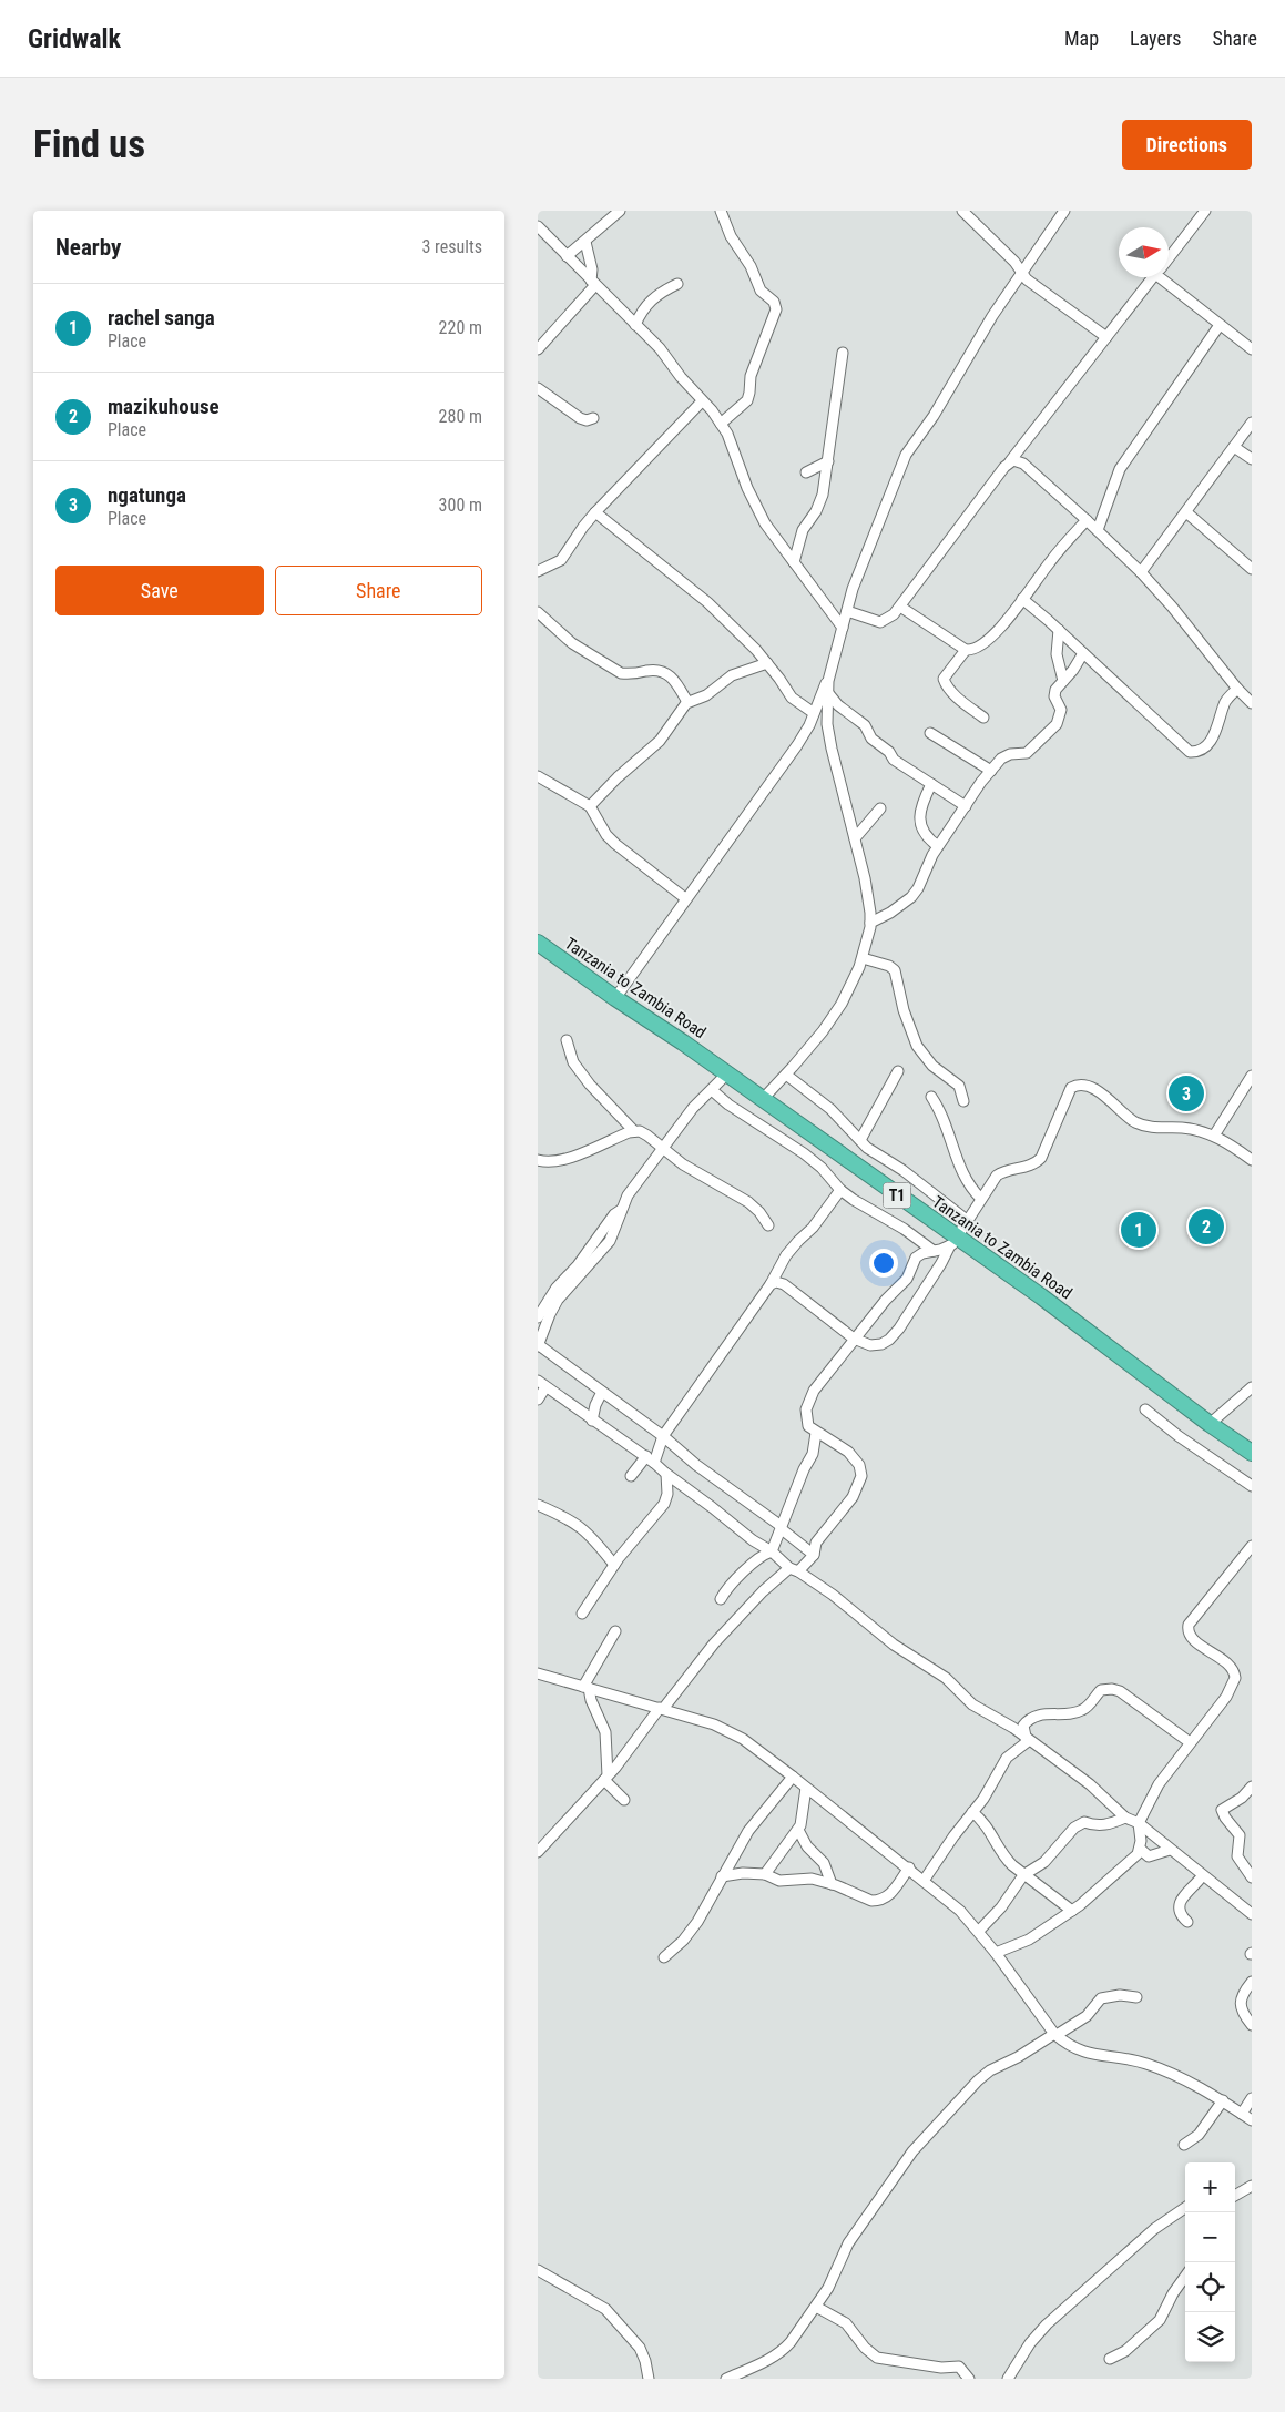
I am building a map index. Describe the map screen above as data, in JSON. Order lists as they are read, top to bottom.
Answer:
{
  "streets": {
    "highway": ["Tanzania to Zambia Road", "T1"]
  },
  "north": "right",
  "page": {
    "header": "Gridwalk",
    "nav": ["Map", "Layers", "Share"],
    "buttons": [
      "Directions",
      ["Save", "Share"]
    ],
    "title": "Find us",
    "heading": ["Nearby", "3 results"],
    "list": [
      {
        "mark": "1",
        "name": "rachel sanga",
        "note": "Place",
        "value": "220 m"
      },
      {
        "mark": "2",
        "name": "mazikuhouse",
        "note": "Place",
        "value": "280 m"
      },
      {
        "mark": "3",
        "name": "ngatunga",
        "note": "Place",
        "value": "300 m"
      }
    ],
    "pins": ["3", "2", "1"],
    "map_buttons": ["+", "−"]
  }
}
